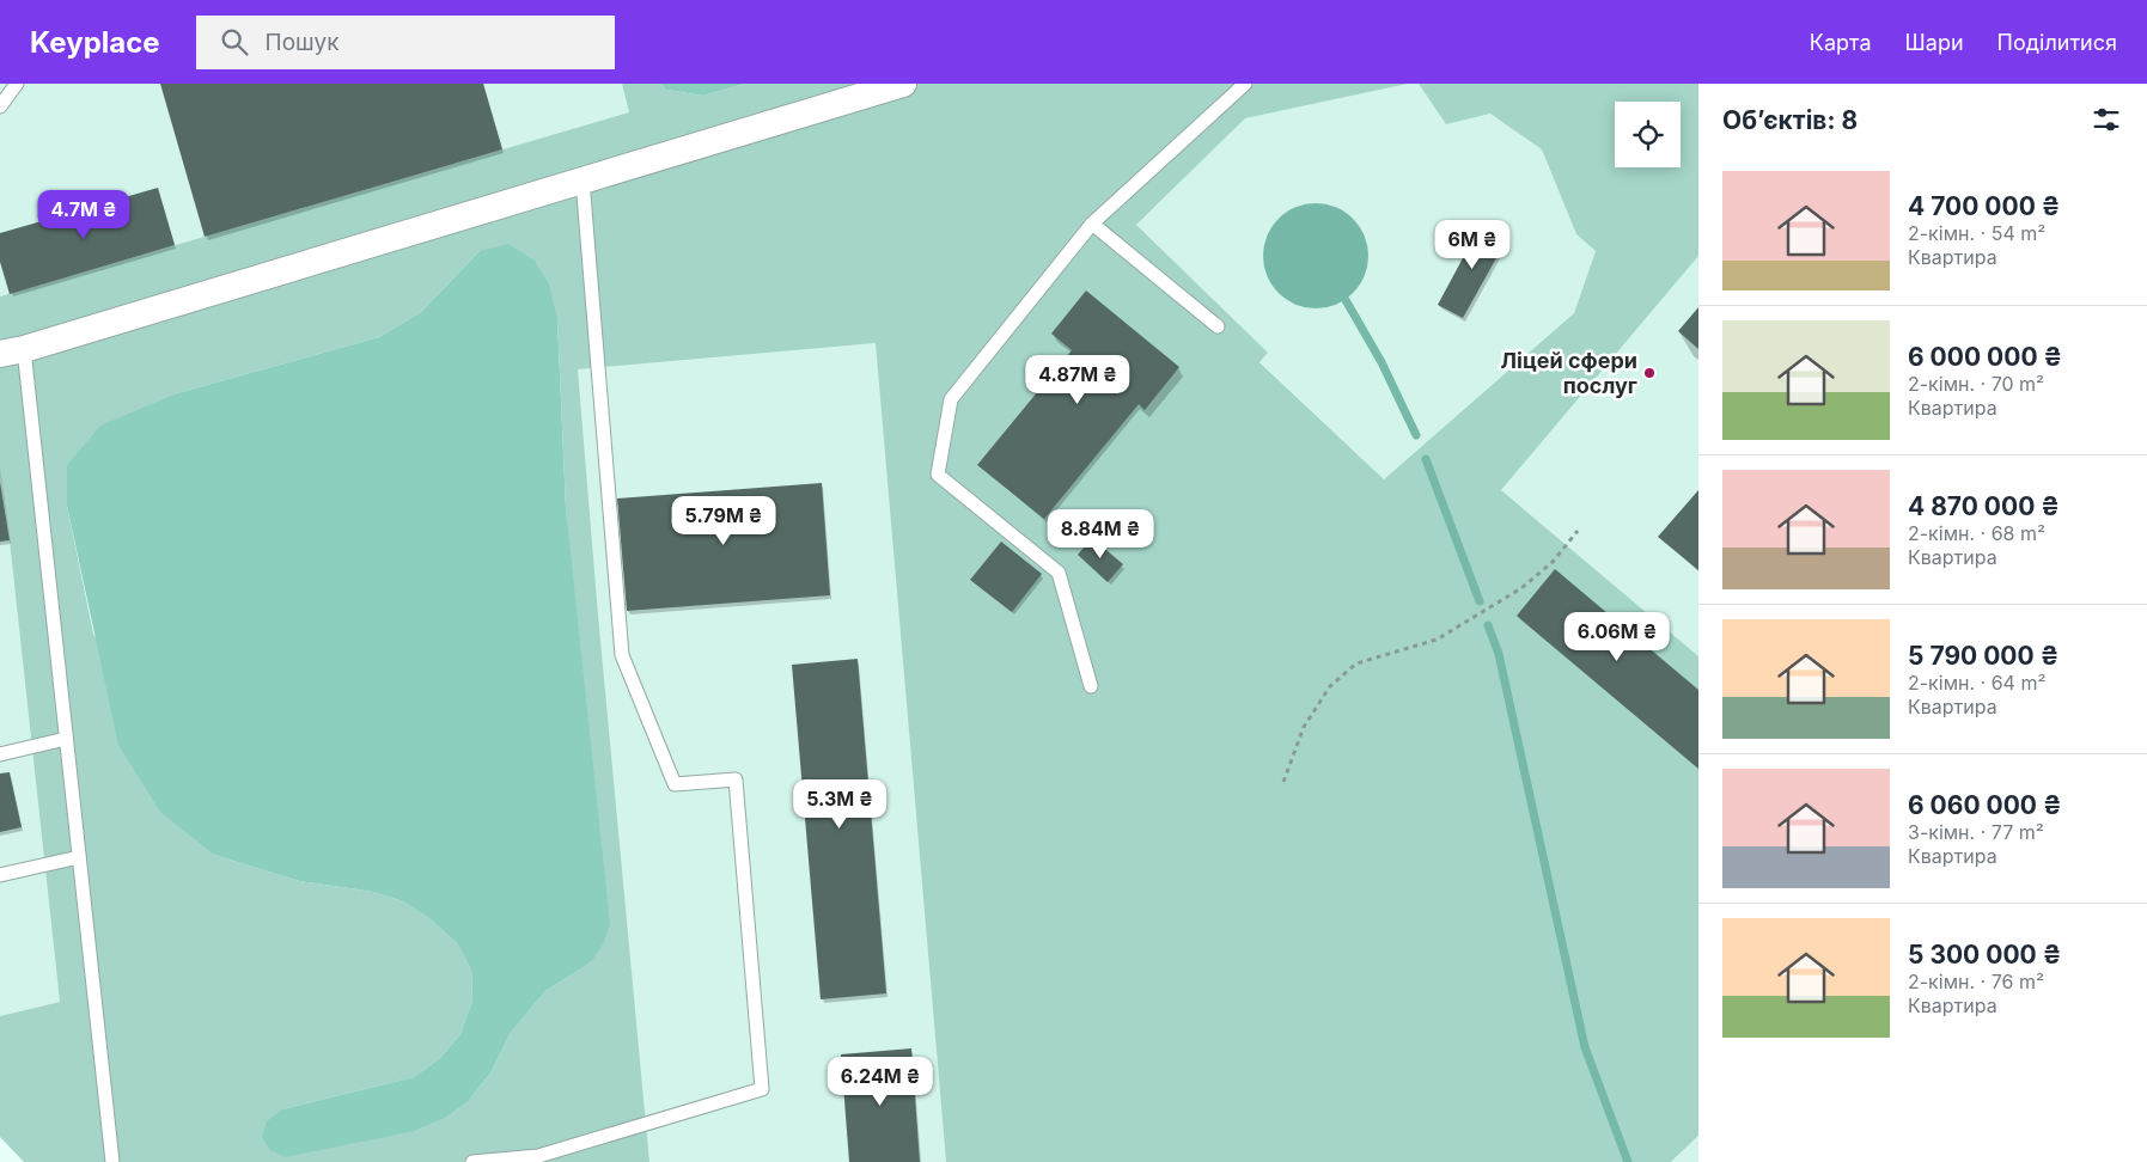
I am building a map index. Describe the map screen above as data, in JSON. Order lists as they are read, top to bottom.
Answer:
{
  "places": ["Ліцей сфери послуг"],
  "page": {
    "header": "Keyplace",
    "search": "Пошук",
    "nav": ["Карта", "Шари", "Поділитися"],
    "heading": "Об’єктів: 8",
    "list": [
      {
        "name": "4 700 000 ₴",
        "note": "2-кімн. · 54 m² · Квартира"
      },
      {
        "name": "6 000 000 ₴",
        "note": "2-кімн. · 70 m² · Квартира"
      },
      {
        "name": "4 870 000 ₴",
        "note": "2-кімн. · 68 m² · Квартира"
      },
      {
        "name": "5 790 000 ₴",
        "note": "2-кімн. · 64 m² · Квартира"
      },
      {
        "name": "6 060 000 ₴",
        "note": "3-кімн. · 77 m² · Квартира"
      },
      {
        "name": "5 300 000 ₴",
        "note": "2-кімн. · 76 m² · Квартира"
      }
    ],
    "price": [
      "4.7M ₴",
      "6M ₴",
      "4.87M ₴",
      "5.79M ₴",
      "8.84M ₴",
      "6.06M ₴",
      "5.3M ₴",
      "6.24M ₴"
    ]
  }
}
